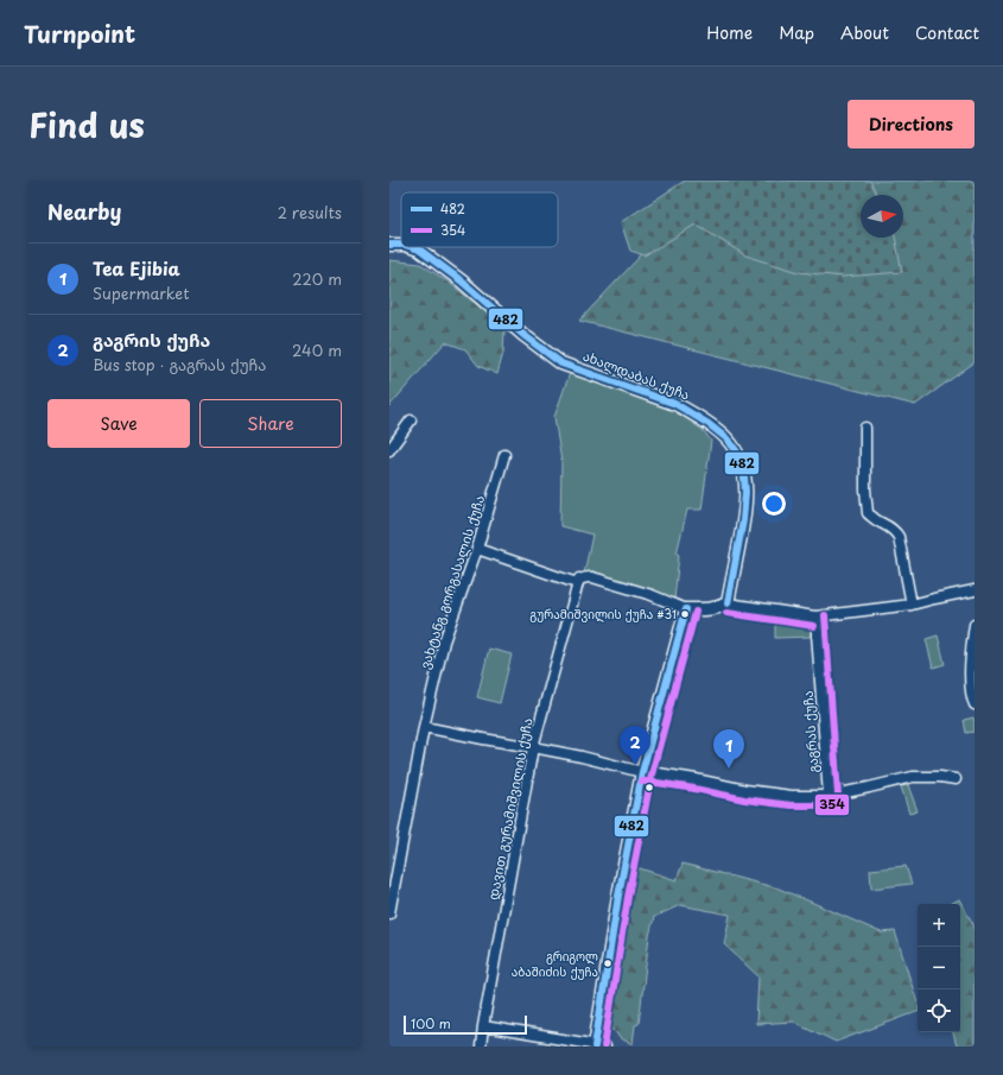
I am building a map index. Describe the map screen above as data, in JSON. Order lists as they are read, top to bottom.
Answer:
{
  "streets": {
    "street": [
      "ახალდაბას ქუჩა",
      "ვახტანგ გორგასალის ქუჩა",
      "გაგრას ქუჩა",
      "დავით გურამიშვილის ქუჩა"
    ]
  },
  "places": ["გურამიშვილის ქუჩა #31", "გრიგოლ აბაშიძის ქუჩა"],
  "lines": ["transit line 482", "transit line 354"],
  "legend": ["482", "354"],
  "scale_bar": "100 m",
  "north": "right",
  "page": {
    "header": "Turnpoint",
    "nav": [
      "Home",
      "Map",
      "About",
      "Contact"
    ],
    "title": "Find us",
    "buttons": [
      "Directions",
      ["Save", "Share"]
    ],
    "heading": ["Nearby", "2 results"],
    "list": [
      {
        "mark": "1",
        "name": "Tea Ejibia",
        "note": "Supermarket",
        "value": "220 m"
      },
      {
        "mark": "2",
        "name": "გაგრის ქუჩა",
        "note": "Bus stop · გაგრას ქუჩა",
        "value": "240 m"
      }
    ],
    "pins": ["2", "1"],
    "map_buttons": ["+", "−"],
    "scale": "100 m"
  }
}
